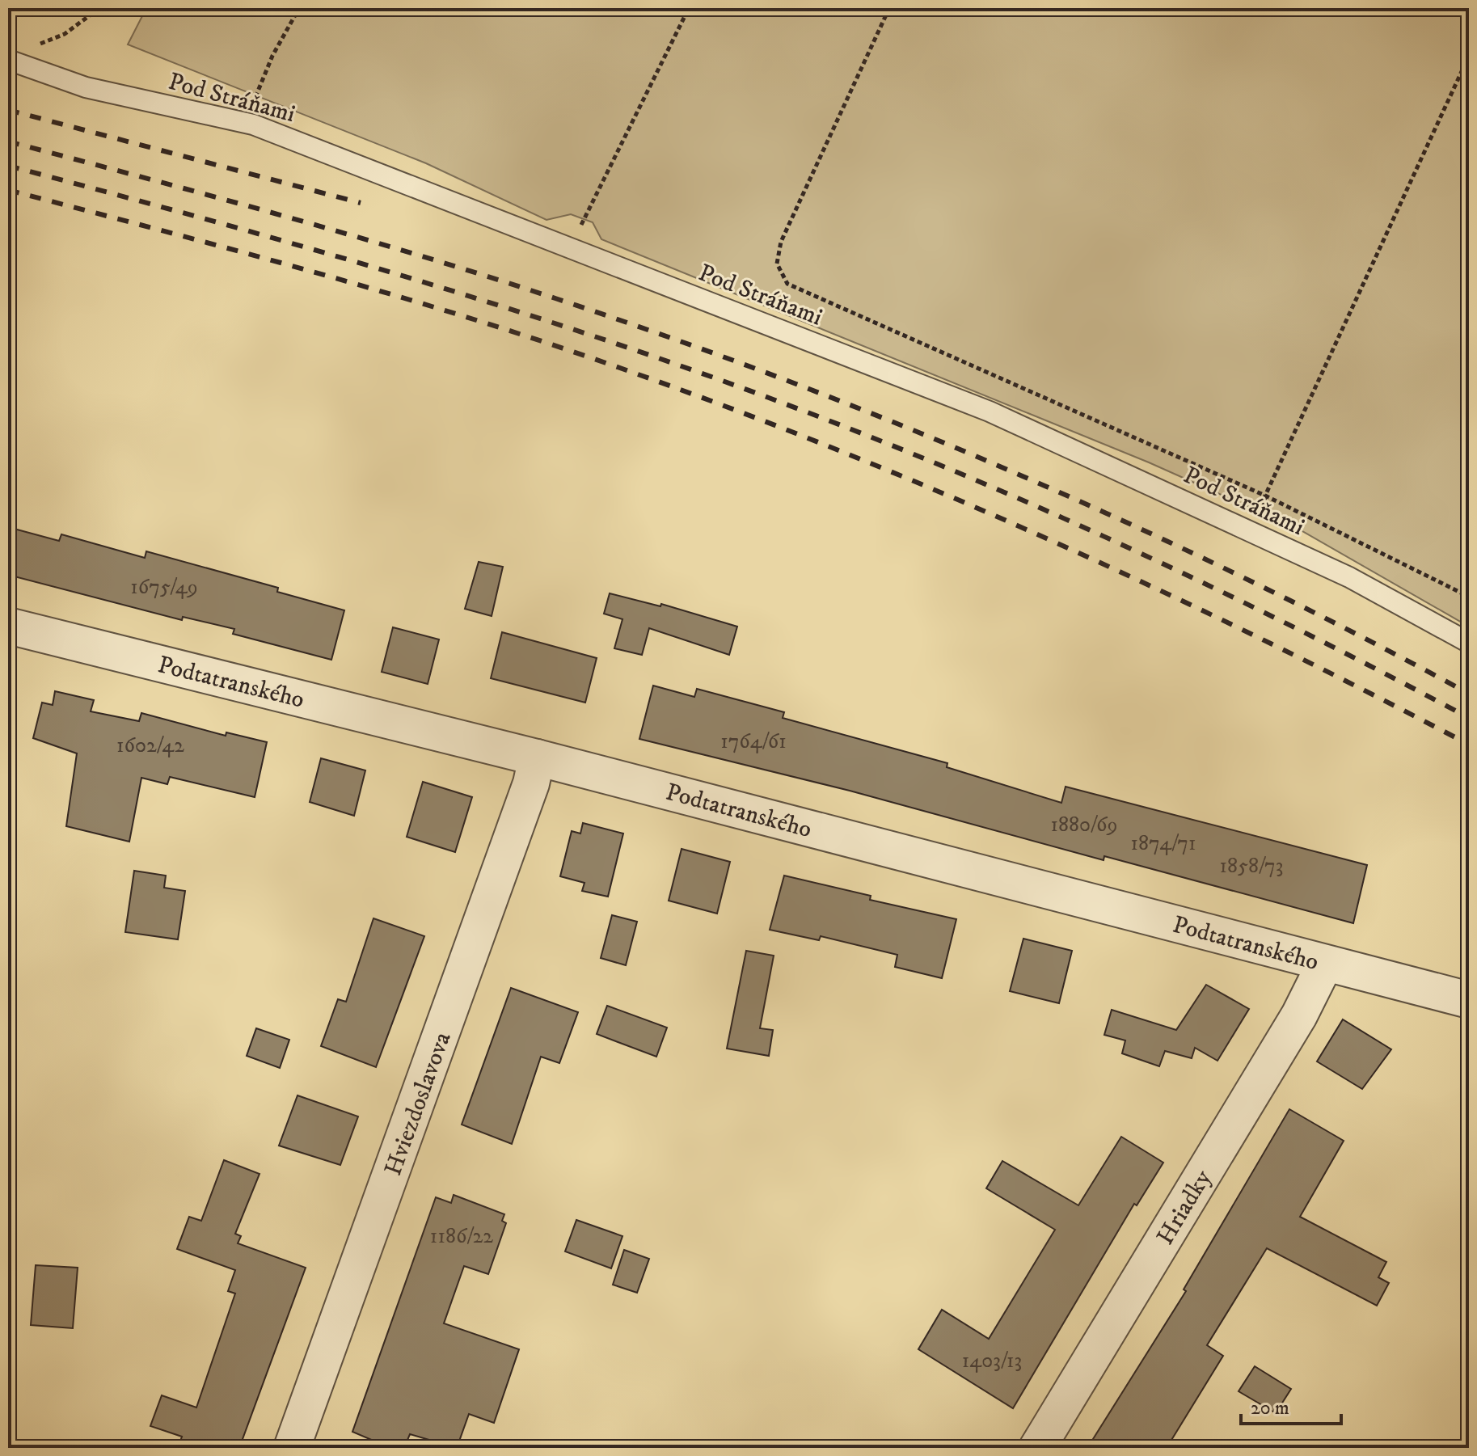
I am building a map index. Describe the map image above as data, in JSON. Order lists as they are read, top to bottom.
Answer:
{
  "streets": {
    "street": ["Podtatranského", "Hviezdoslavova", "Hriadky"],
    "lane": ["Pod Stráňami"]
  },
  "crossings": [
    ["Podtatranského", "Hviezdoslavova"],
    ["Podtatranského", "Hriadky"]
  ],
  "house_numbers": [
    "1675/49",
    "1764/61",
    "1602/42",
    "1880/69",
    "1874/71",
    "1858/73",
    "1186/22",
    "1403/13"
  ],
  "scale_bar": "20 m"
}
